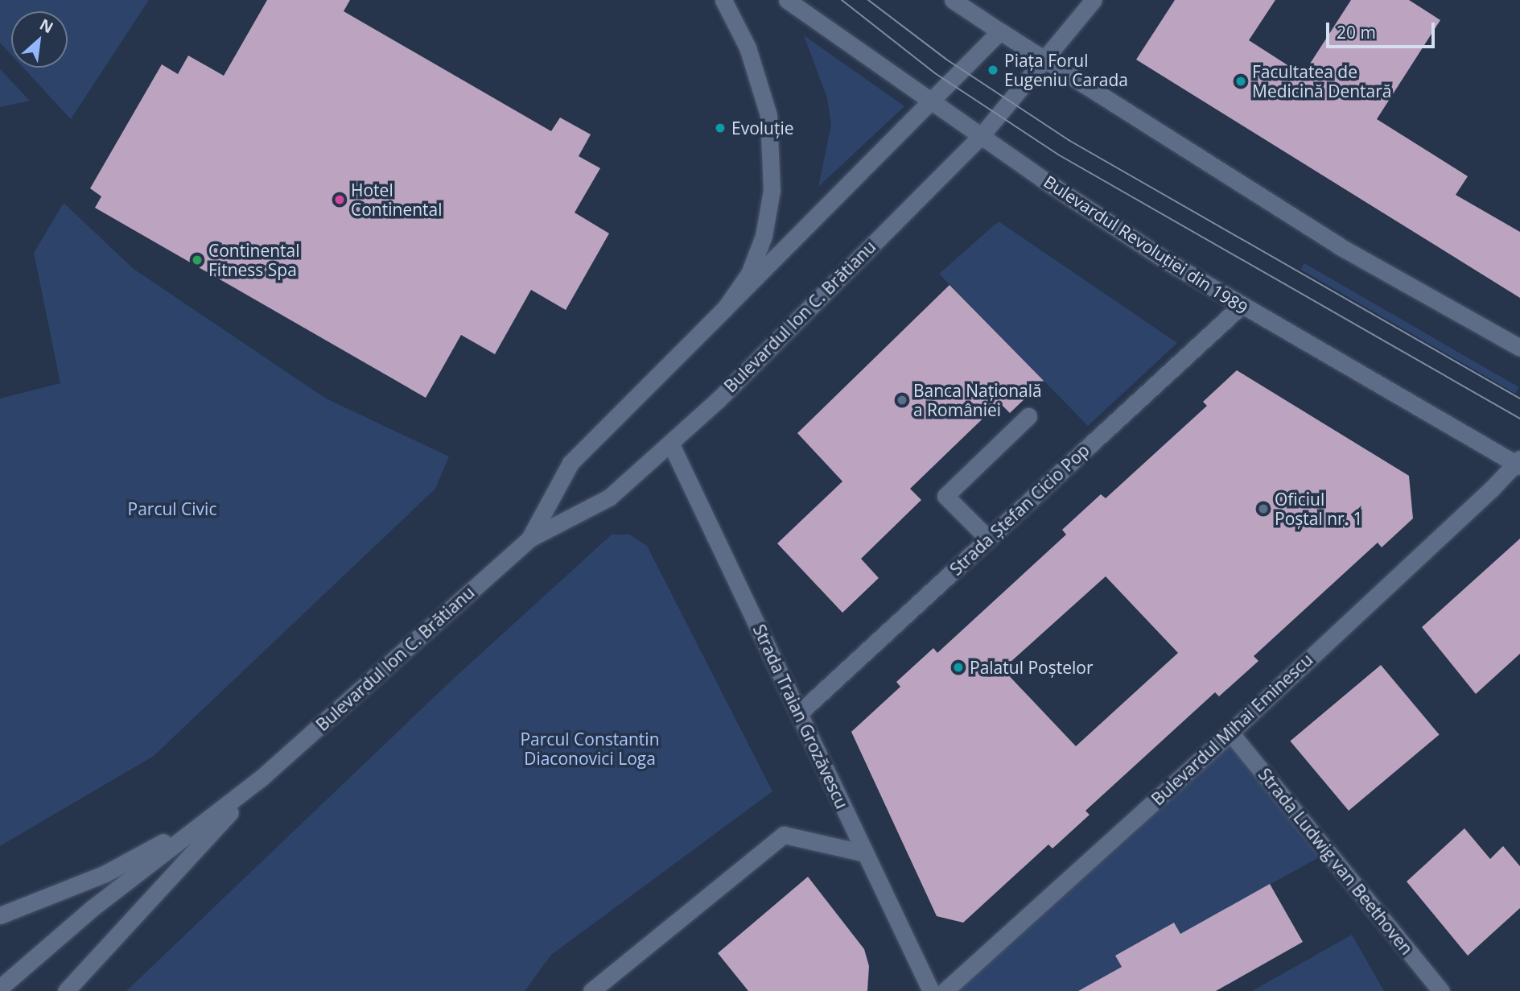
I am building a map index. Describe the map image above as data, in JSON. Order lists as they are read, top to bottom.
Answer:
{
  "streets": {
    "street": [
      "Bulevardul Revoluției din 1989",
      "Bulevardul Ion C. Brătianu",
      "Strada Ștefan Cicio Pop",
      "Strada Traian Grozăvescu",
      "Bulevardul Mihai Eminescu",
      "Strada Ludwig van Beethoven"
    ]
  },
  "crossings": [
    ["Bulevardul Revoluției din 1989", "Bulevardul Ion C. Brătianu"],
    ["Bulevardul Revoluției din 1989", "Strada Ștefan Cicio Pop"],
    ["Bulevardul Revoluției din 1989", "Bulevardul Mihai Eminescu"],
    ["Bulevardul Ion C. Brătianu", "Strada Traian Grozăvescu"],
    ["Strada Ștefan Cicio Pop", "Strada Traian Grozăvescu"],
    ["Bulevardul Mihai Eminescu", "Strada Ludwig van Beethoven"]
  ],
  "parks": ["Parcul Civic", "Parcul Constantin Diaconovici Loga"],
  "places": [
    "Piața Forul Eugeniu Carada",
    "Facultatea de Medicină Dentară",
    "Evoluție",
    "Hotel Continental",
    "Continental Fitness Spa",
    "Banca Națională a României",
    "Oficiul Poștal nr. 1",
    "Palatul Poștelor"
  ],
  "scale_bar": "20 m",
  "north": "top right"
}
